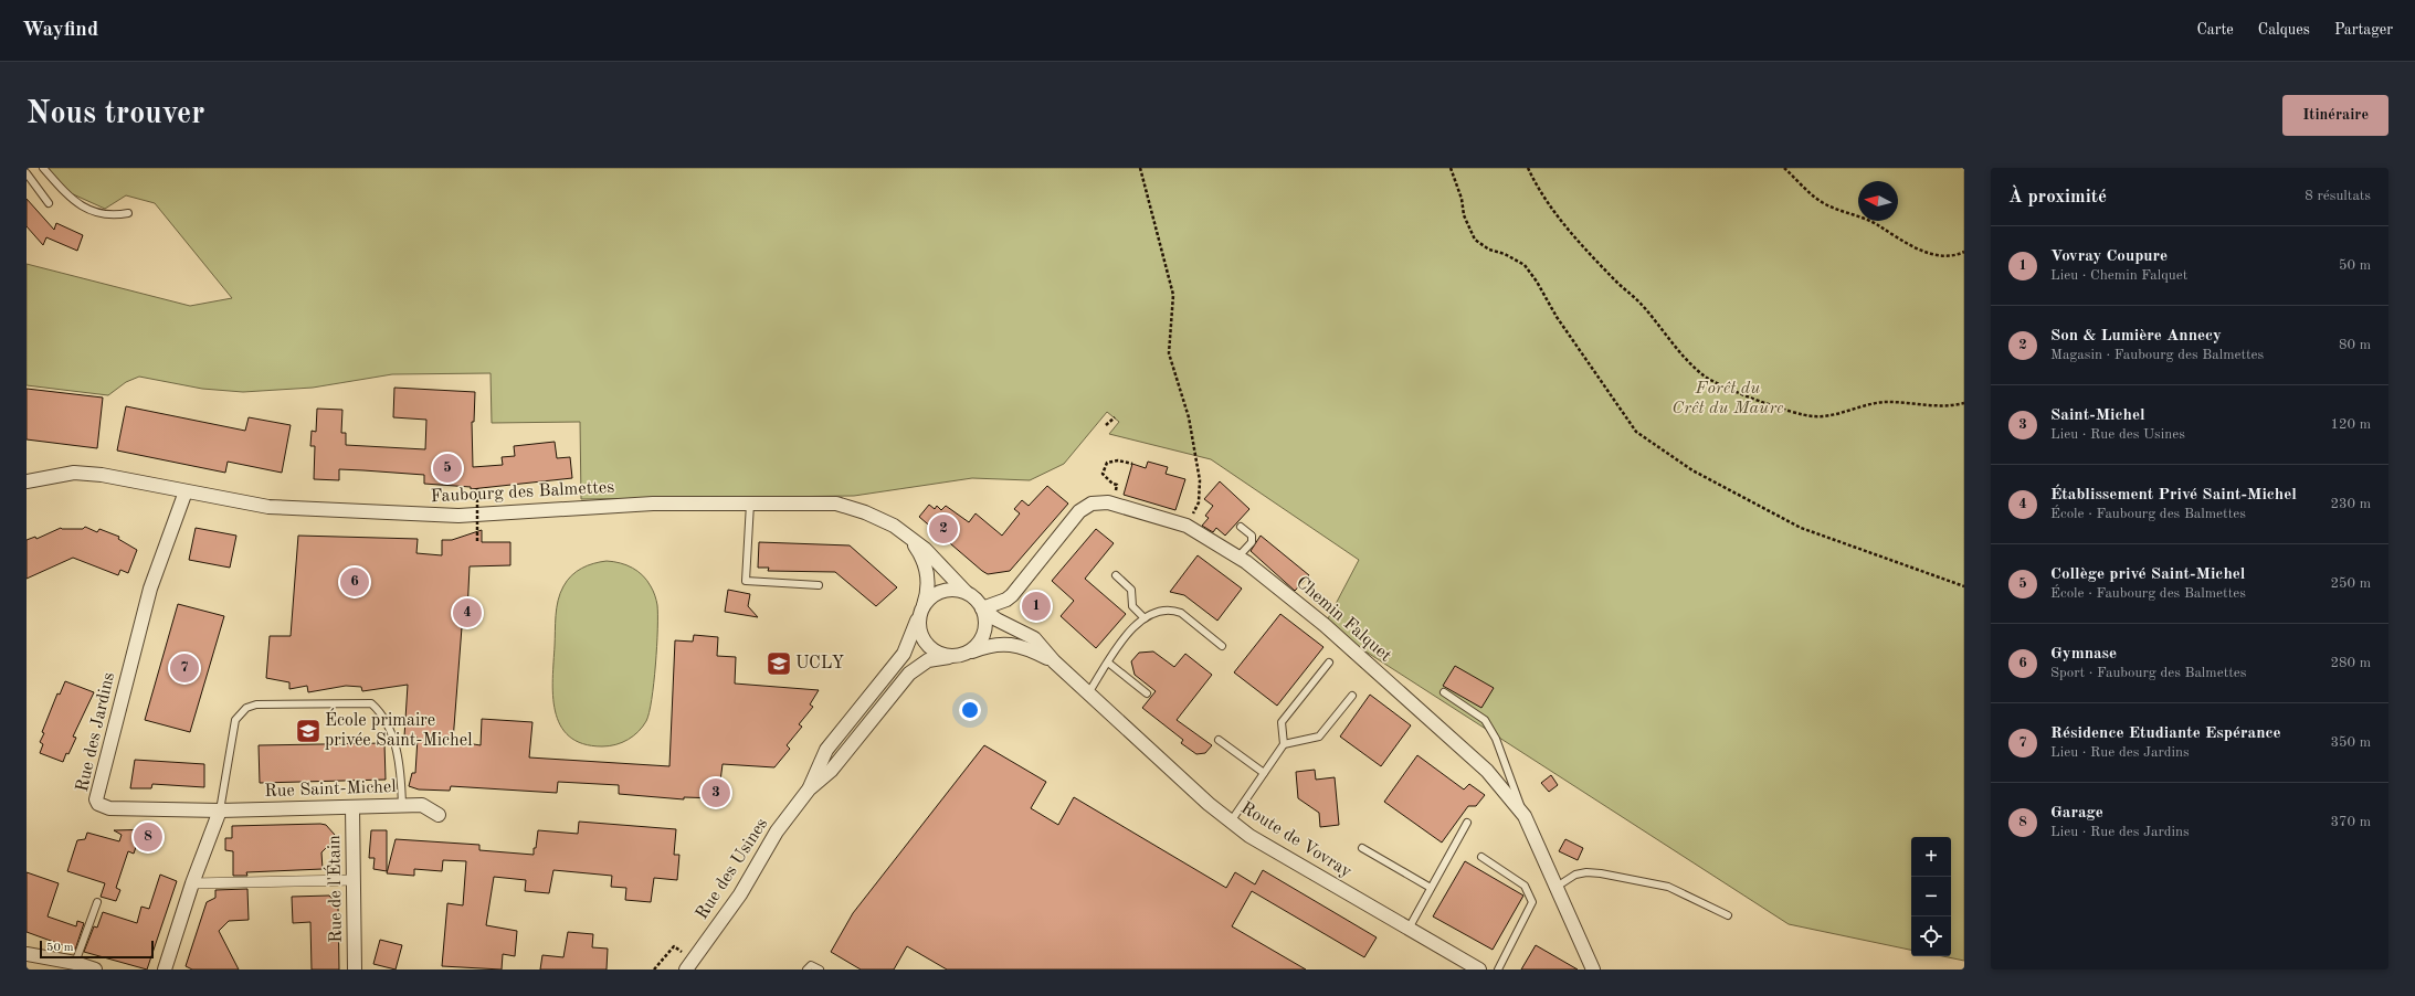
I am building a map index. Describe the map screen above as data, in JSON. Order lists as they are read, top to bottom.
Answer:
{
  "streets": {
    "street": [
      "Faubourg des Balmettes",
      "Chemin Falquet",
      "Rue des Jardins",
      "Rue Saint-Michel",
      "Route de Vovray",
      "Rue des Usines",
      "Rue de l'Étain"
    ]
  },
  "crossings": [
    ["Faubourg des Balmettes", "Chemin Falquet"],
    ["Faubourg des Balmettes", "Rue des Jardins"],
    ["Faubourg des Balmettes", "Route de Vovray"],
    ["Faubourg des Balmettes", "Rue des Usines"],
    ["Chemin Falquet", "Route de Vovray"],
    ["Chemin Falquet", "Rue des Usines"],
    ["Rue des Jardins", "Rue Saint-Michel"],
    ["Rue Saint-Michel", "Rue de l'Étain"],
    ["Route de Vovray", "Rue des Usines"]
  ],
  "parks": ["Forêt du Crêt du Maure"],
  "places": {
    "school or university": ["UCLY", "École primaire privée Saint-Michel"]
  },
  "scale_bar": "50 m",
  "north": "left",
  "page": {
    "header": "Wayfind",
    "nav": ["Carte", "Calques", "Partager"],
    "buttons": "Itinéraire",
    "title": "Nous trouver",
    "heading": ["À proximité", "8 résultats"],
    "list": [
      {
        "mark": "1",
        "name": "Vovray Coupure",
        "note": "Lieu · Chemin Falquet",
        "value": "50 m"
      },
      {
        "mark": "2",
        "name": "Son & Lumière Annecy",
        "note": "Magasin · Faubourg des Balmettes",
        "value": "80 m"
      },
      {
        "mark": "3",
        "name": "Saint-Michel",
        "note": "Lieu · Rue des Usines",
        "value": "120 m"
      },
      {
        "mark": "4",
        "name": "Établissement Privé Saint-Michel",
        "note": "École · Faubourg des Balmettes",
        "value": "230 m"
      },
      {
        "mark": "5",
        "name": "Collège privé Saint-Michel",
        "note": "École · Faubourg des Balmettes",
        "value": "250 m"
      },
      {
        "mark": "6",
        "name": "Gymnase",
        "note": "Sport · Faubourg des Balmettes",
        "value": "280 m"
      },
      {
        "mark": "7",
        "name": "Résidence Etudiante Espérance",
        "note": "Lieu · Rue des Jardins",
        "value": "350 m"
      },
      {
        "mark": "8",
        "name": "Garage",
        "note": "Lieu · Rue des Jardins",
        "value": "370 m"
      }
    ],
    "pins": [
      "5",
      "2",
      "6",
      "1",
      "4",
      "7",
      "3",
      "8"
    ],
    "map_buttons": ["+", "−"],
    "scale": "50 m"
  }
}
